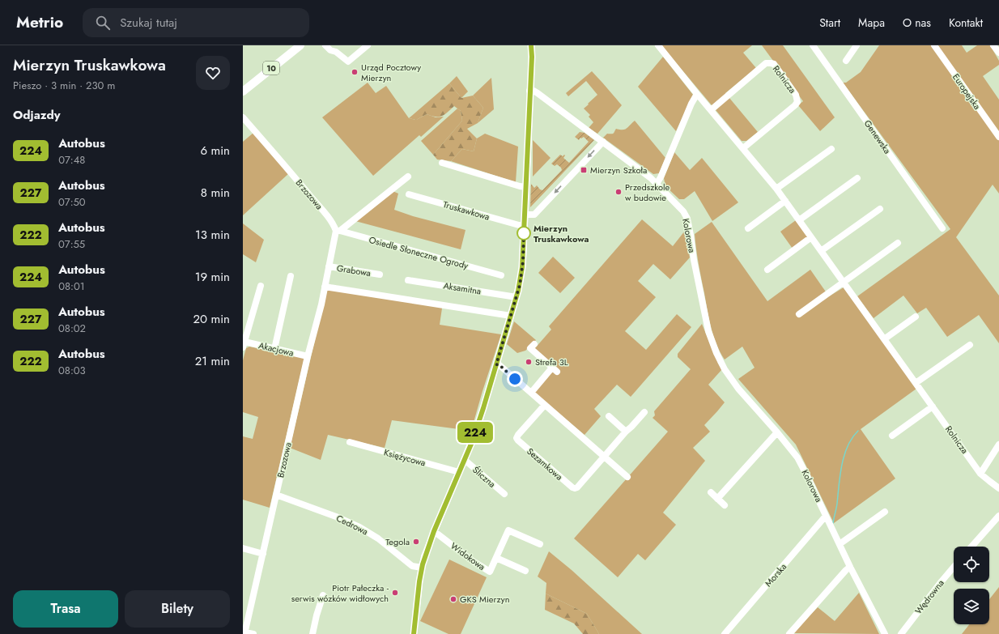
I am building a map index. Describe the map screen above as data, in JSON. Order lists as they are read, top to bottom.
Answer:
{
  "streets": {
    "main road": ["10"],
    "street": [
      "Rolnicza",
      "Europejska",
      "Genewska",
      "Brzozowa",
      "Truskawkowa",
      "Kolorowa",
      "Osiedle Słoneczne Ogrody",
      "Grabowa",
      "Aksamitna",
      "Akacjowa",
      "Księżycowa",
      "Sezamkowa",
      "Śliczna",
      "Cedrowa",
      "Widokowa",
      "Morska",
      "Wędrowna"
    ]
  },
  "crossings": [
    ["Brzozowa", "Osiedle Słoneczne Ogrody"],
    ["Brzozowa", "Grabowa"],
    ["Brzozowa", "Akacjowa"],
    ["Brzozowa", "Cedrowa"],
    ["Kolorowa", "Morska"]
  ],
  "places": {
    "other": [
      "Urząd Pocztowy Mierzyn",
      "Przedszkole w budowie",
      "Mierzyn Truskawkowa",
      "Strefa 3L",
      "Tegola",
      "Piotr Pałeczka - serwis wózków widłowych",
      "GKS Mierzyn"
    ],
    "transit": ["Mierzyn Szkoła"]
  },
  "lines": ["bus line 224"],
  "page": {
    "header": "Metrio",
    "search": "Szukaj tutaj",
    "nav": [
      "Start",
      "Mapa",
      "O nas",
      "Kontakt"
    ],
    "heading": [
      ["Mierzyn Truskawkowa", "Pieszo · 3 min · 230 m"],
      "Odjazdy"
    ],
    "on_map": "224",
    "list": [
      {
        "mark": "224",
        "name": "Autobus",
        "note": "07:48",
        "value": "6 min"
      },
      {
        "mark": "227",
        "name": "Autobus",
        "note": "07:50",
        "value": "8 min"
      },
      {
        "mark": "222",
        "name": "Autobus",
        "note": "07:55",
        "value": "13 min"
      },
      {
        "mark": "224",
        "name": "Autobus",
        "note": "08:01",
        "value": "19 min"
      },
      {
        "mark": "227",
        "name": "Autobus",
        "note": "08:02",
        "value": "20 min"
      },
      {
        "mark": "222",
        "name": "Autobus",
        "note": "08:03",
        "value": "21 min"
      }
    ],
    "buttons": ["Trasa", "Bilety"]
  }
}
